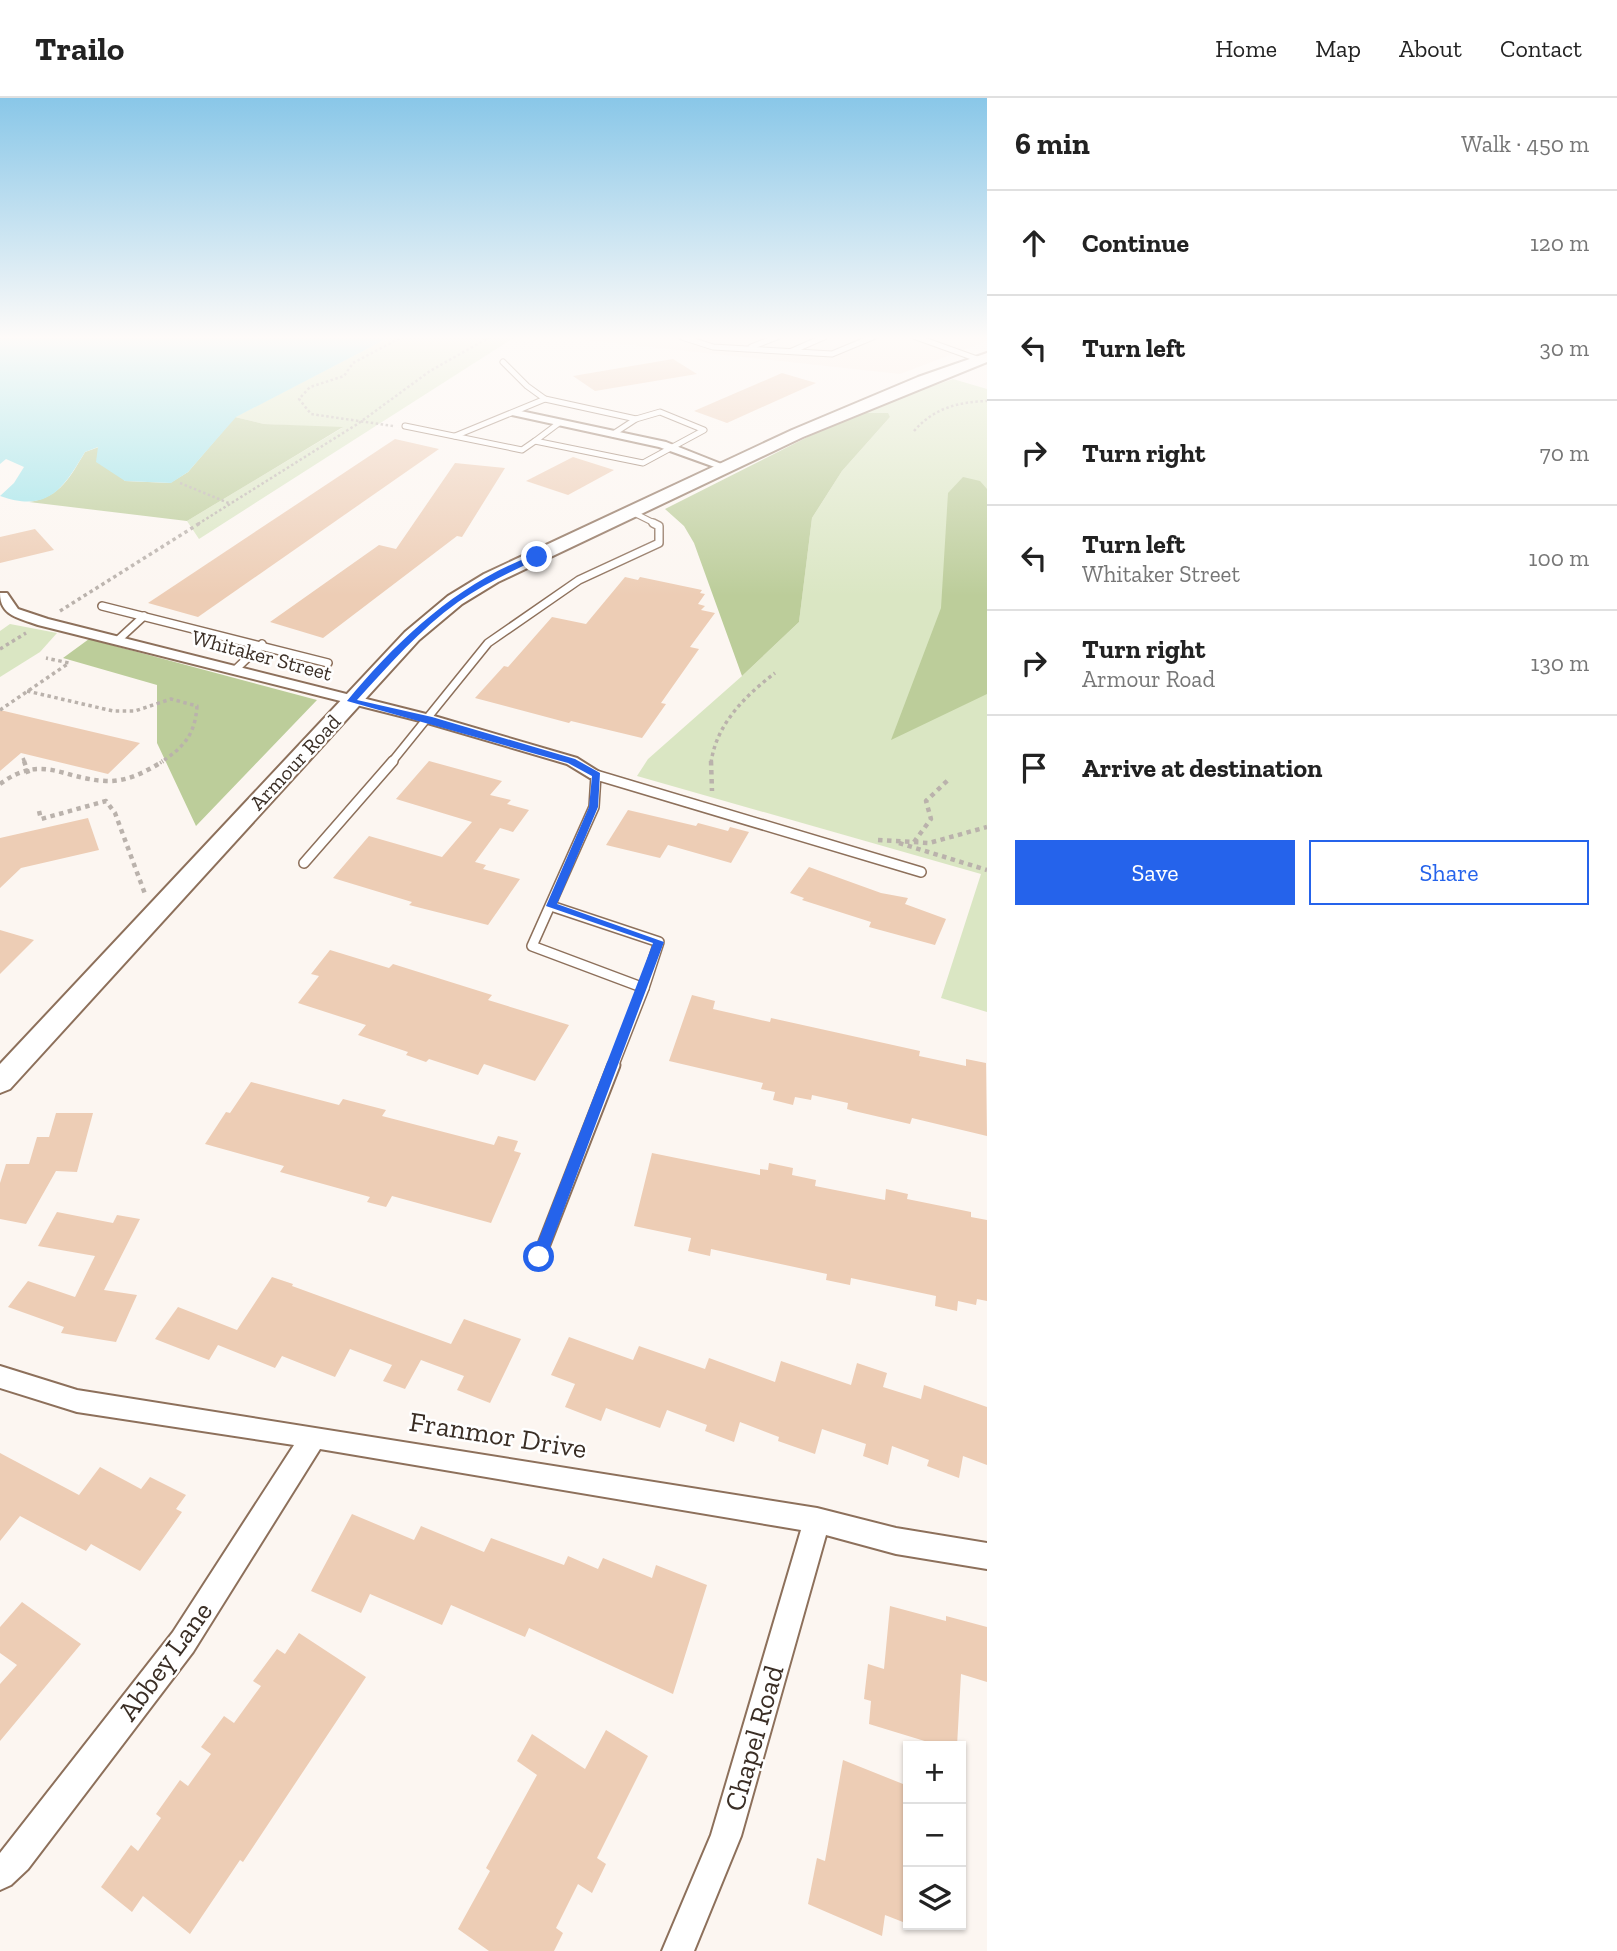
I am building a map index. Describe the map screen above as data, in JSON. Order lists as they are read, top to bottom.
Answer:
{
  "streets": {
    "main road": ["Armour Road"],
    "street": [
      "Whitaker Street",
      "Franmor Drive",
      "Abbey Lane",
      "Chapel Road"
    ]
  },
  "crossings": [
    ["Whitaker Street", "Armour Road"],
    ["Franmor Drive", "Abbey Lane"],
    ["Franmor Drive", "Chapel Road"]
  ],
  "page": {
    "header": "Trailo",
    "nav": [
      "Home",
      "Map",
      "About",
      "Contact"
    ],
    "heading": ["6 min", "Walk · 450 m"],
    "list": [
      ["Continue", "120 m"],
      ["Turn left", "30 m"],
      ["Turn right", "70 m"],
      ["Turn left", "Whitaker Street", "100 m"],
      ["Turn right", "Armour Road", "130 m"],
      "Arrive at destination"
    ],
    "buttons": ["Save", "Share"],
    "map_buttons": ["+", "−"]
  }
}
